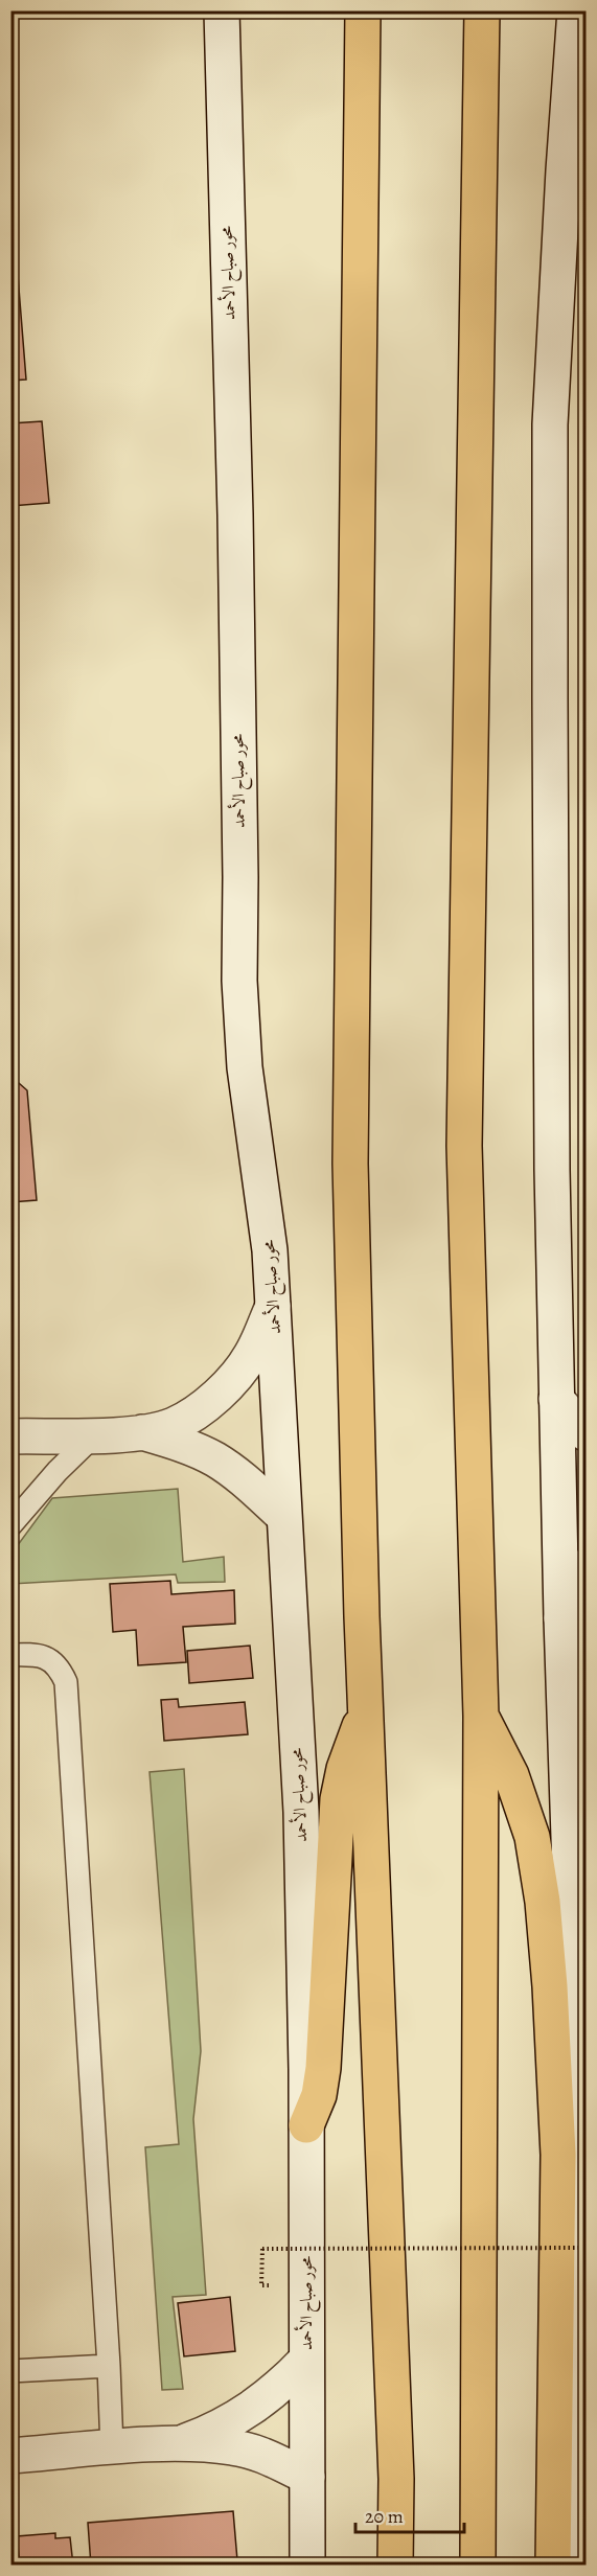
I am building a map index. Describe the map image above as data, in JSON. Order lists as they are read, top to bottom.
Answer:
{
  "streets": {
    "street": ["محور صباح الأحمد"]
  },
  "scale_bar": "20 m"
}
